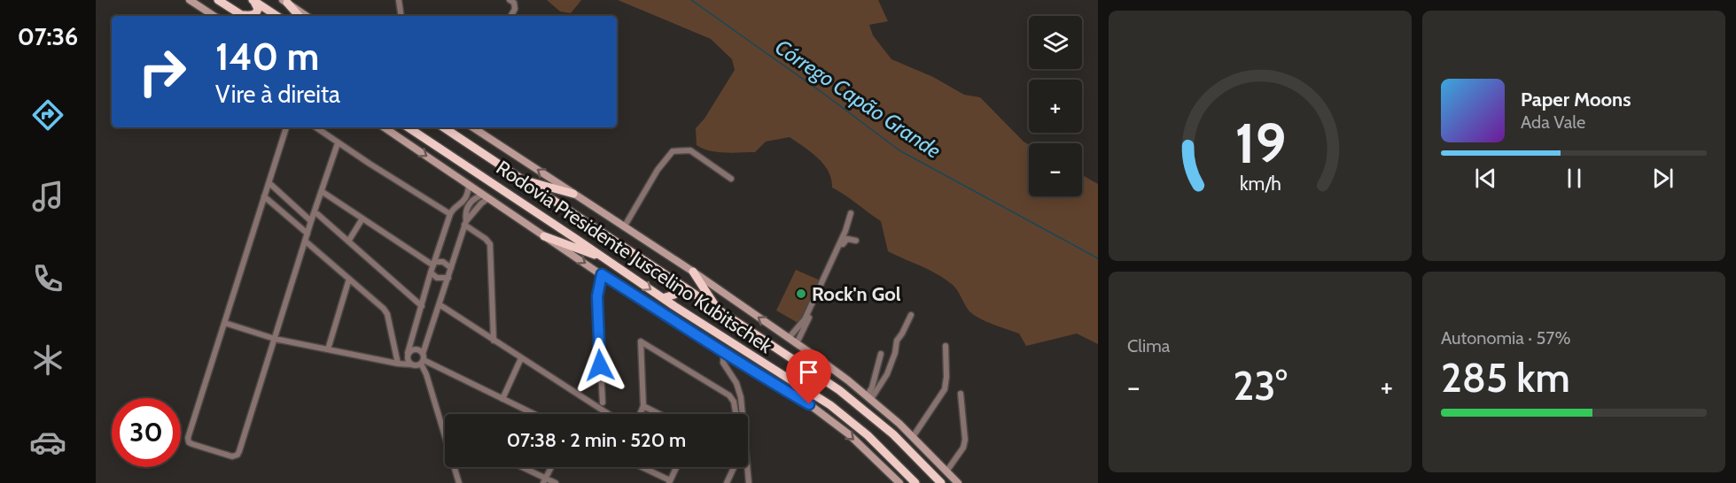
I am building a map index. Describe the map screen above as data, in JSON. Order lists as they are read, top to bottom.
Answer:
{
  "streets": {
    "highway": ["Rodovia Presidente Juscelino Kubitschek"]
  },
  "water": ["Córrego Capão Grande"],
  "places": ["Rock'n Gol"],
  "page": {
    "tabs": "07:36",
    "map_buttons": ["+", "−"],
    "turn": ["140 m", "Vire à direita"],
    "song": ["Paper Moons", "Ada Vale"],
    "tile": [
      "Clima",
      ["Autonomia · 57%", "285 km"]
    ],
    "heat": ["−", "23°", "+"],
    "limit": "30",
    "trip": "07:38 · 2 min · 520 m",
    "gauge": ["19", "km/h"]
  }
}
